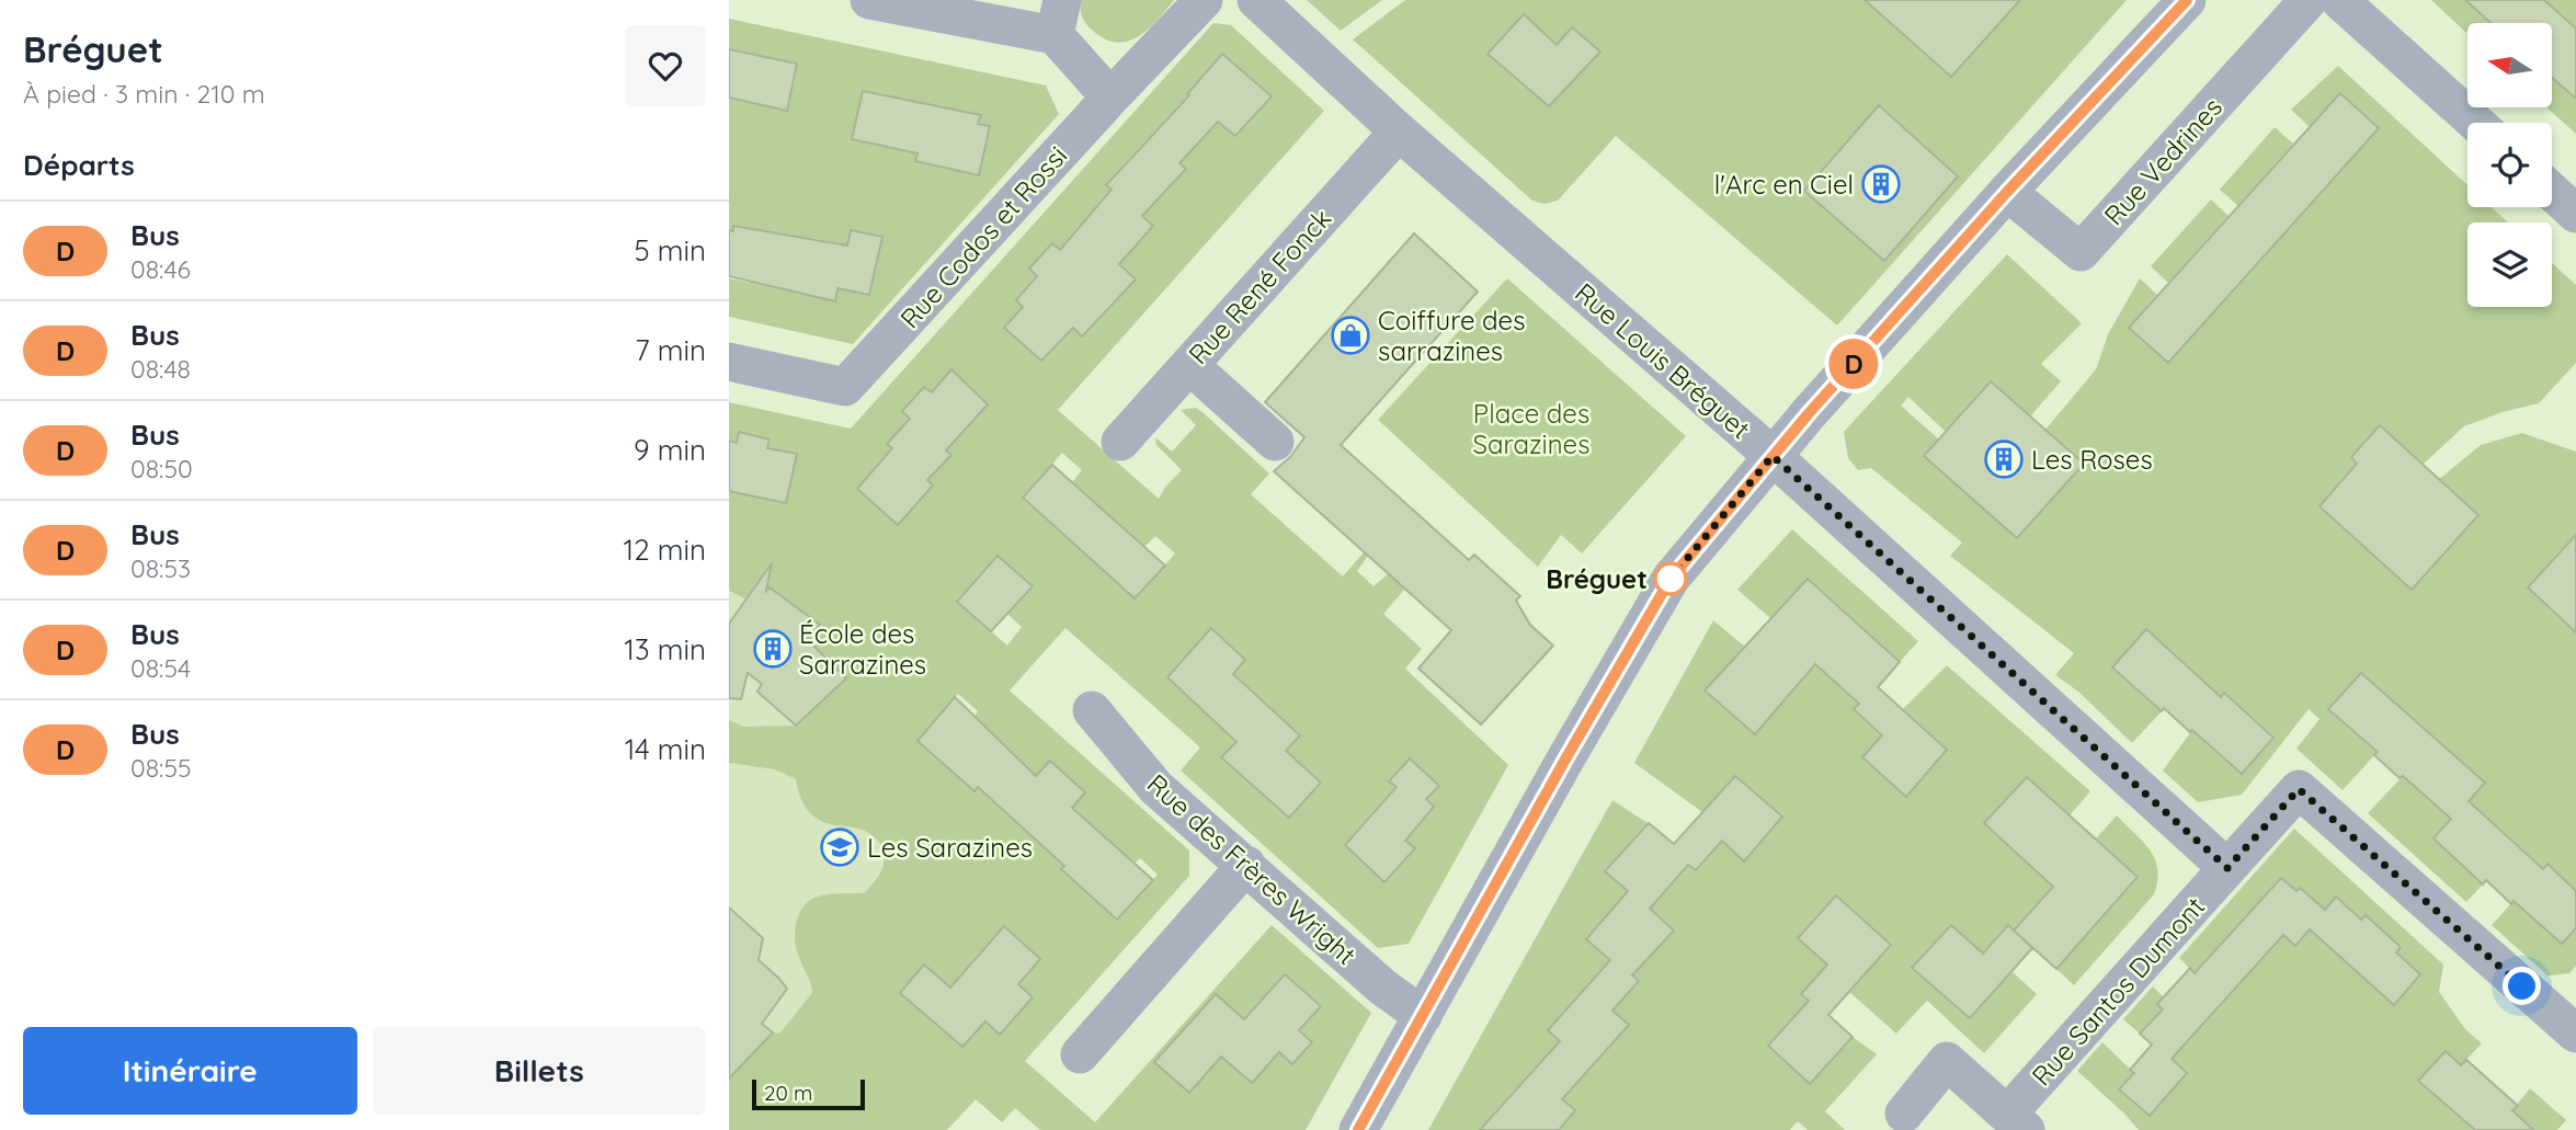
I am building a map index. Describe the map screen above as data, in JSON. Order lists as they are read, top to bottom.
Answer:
{
  "streets": {
    "street": [
      "Rue Vedrines",
      "Rue Codos et Rossi",
      "Rue René Fonck",
      "Rue Louis Bréguet",
      "Rue des Frères Wright",
      "Rue Santos Dumont"
    ]
  },
  "crossings": [
    ["Rue René Fonck", "Rue Louis Bréguet"],
    ["Rue Louis Bréguet", "Rue Santos Dumont"]
  ],
  "parks": ["Place des Sarazines"],
  "places": {
    "building": ["l'Arc en Ciel", "Les Roses", "École des Sarrazines"],
    "shop": ["Coiffure des sarrazines"],
    "other": ["Bréguet"],
    "school or university": ["Les Sarazines"]
  },
  "lines": ["bus line D"],
  "scale_bar": "20 m",
  "north": "left",
  "page": {
    "heading": [
      ["Bréguet", "À pied · 3 min · 210 m"],
      "Départs"
    ],
    "on_map": "D",
    "list": [
      {
        "mark": "D",
        "name": "Bus",
        "note": "08:46",
        "value": "5 min"
      },
      {
        "mark": "D",
        "name": "Bus",
        "note": "08:48",
        "value": "7 min"
      },
      {
        "mark": "D",
        "name": "Bus",
        "note": "08:50",
        "value": "9 min"
      },
      {
        "mark": "D",
        "name": "Bus",
        "note": "08:53",
        "value": "12 min"
      },
      {
        "mark": "D",
        "name": "Bus",
        "note": "08:54",
        "value": "13 min"
      },
      {
        "mark": "D",
        "name": "Bus",
        "note": "08:55",
        "value": "14 min"
      }
    ],
    "buttons": ["Itinéraire", "Billets"],
    "scale": "20 m"
  }
}
